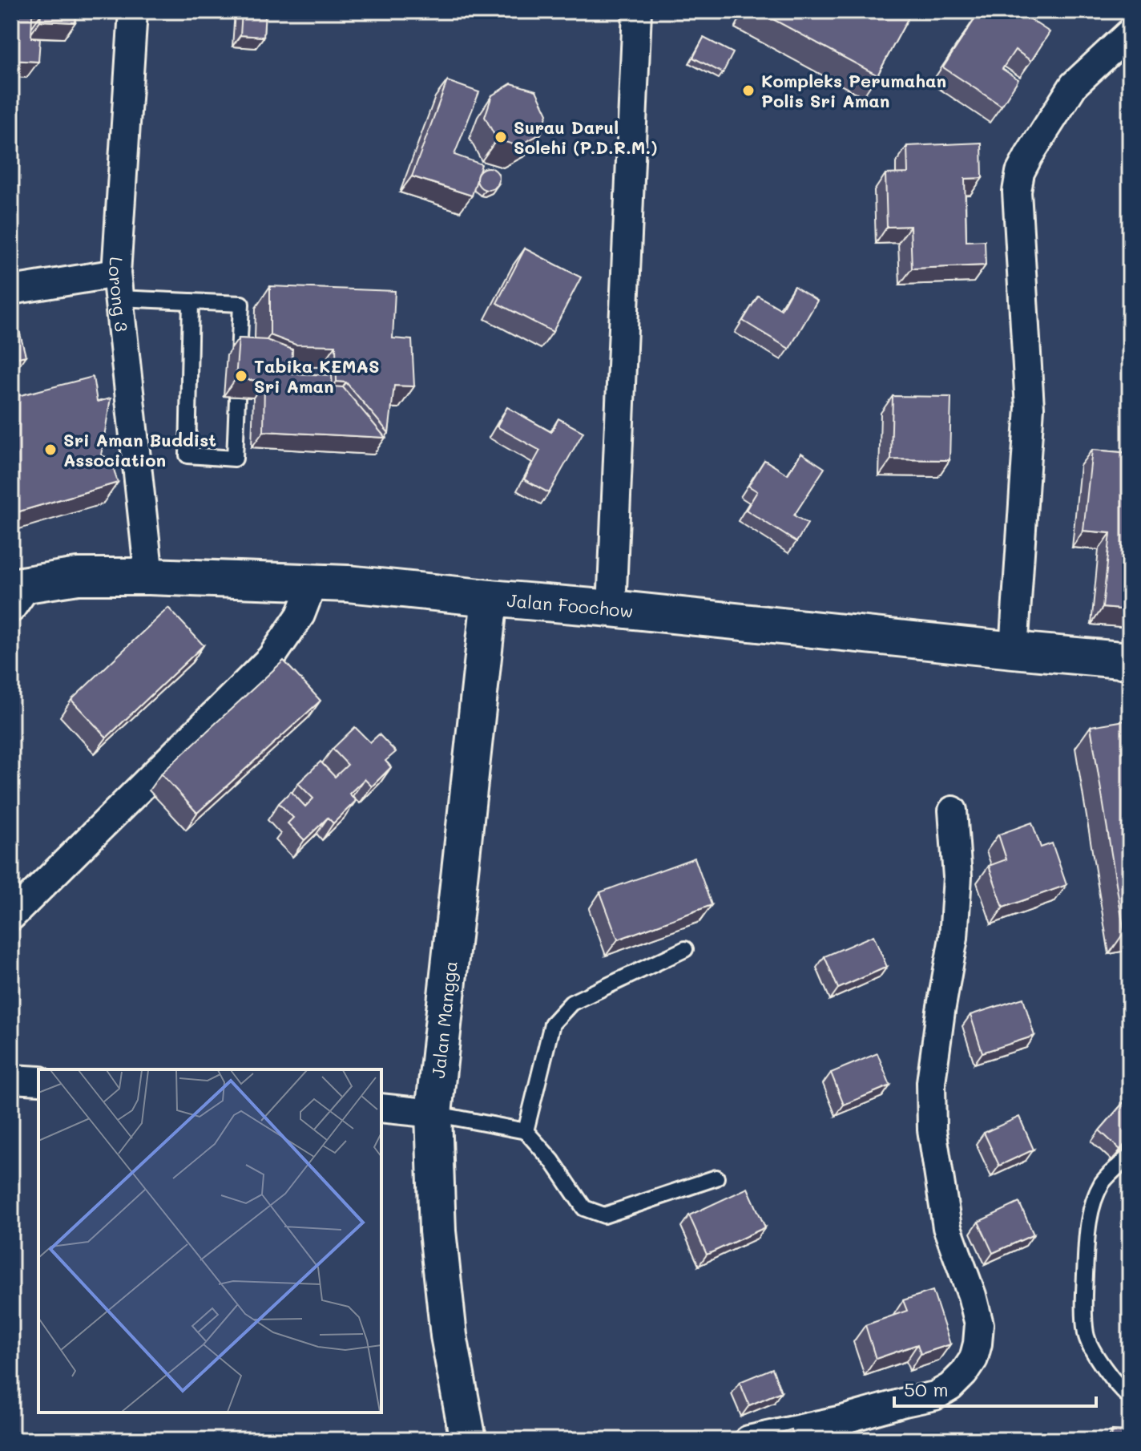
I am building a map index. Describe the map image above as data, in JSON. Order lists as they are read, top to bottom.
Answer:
{
  "streets": {
    "main road": ["Jalan Foochow", "Jalan Mangga"],
    "street": ["Lorong 3"]
  },
  "crossings": [
    ["Lorong 3", "Jalan Foochow"],
    ["Jalan Foochow", "Jalan Mangga"]
  ],
  "places": [
    "Kompleks Perumahan Polis Sri Aman",
    "Surau Darul Solehi (P.D.R.M.)",
    "Tabika KEMAS Sri Aman",
    "Sri Aman Buddist Association"
  ],
  "scale_bar": "50 m"
}
